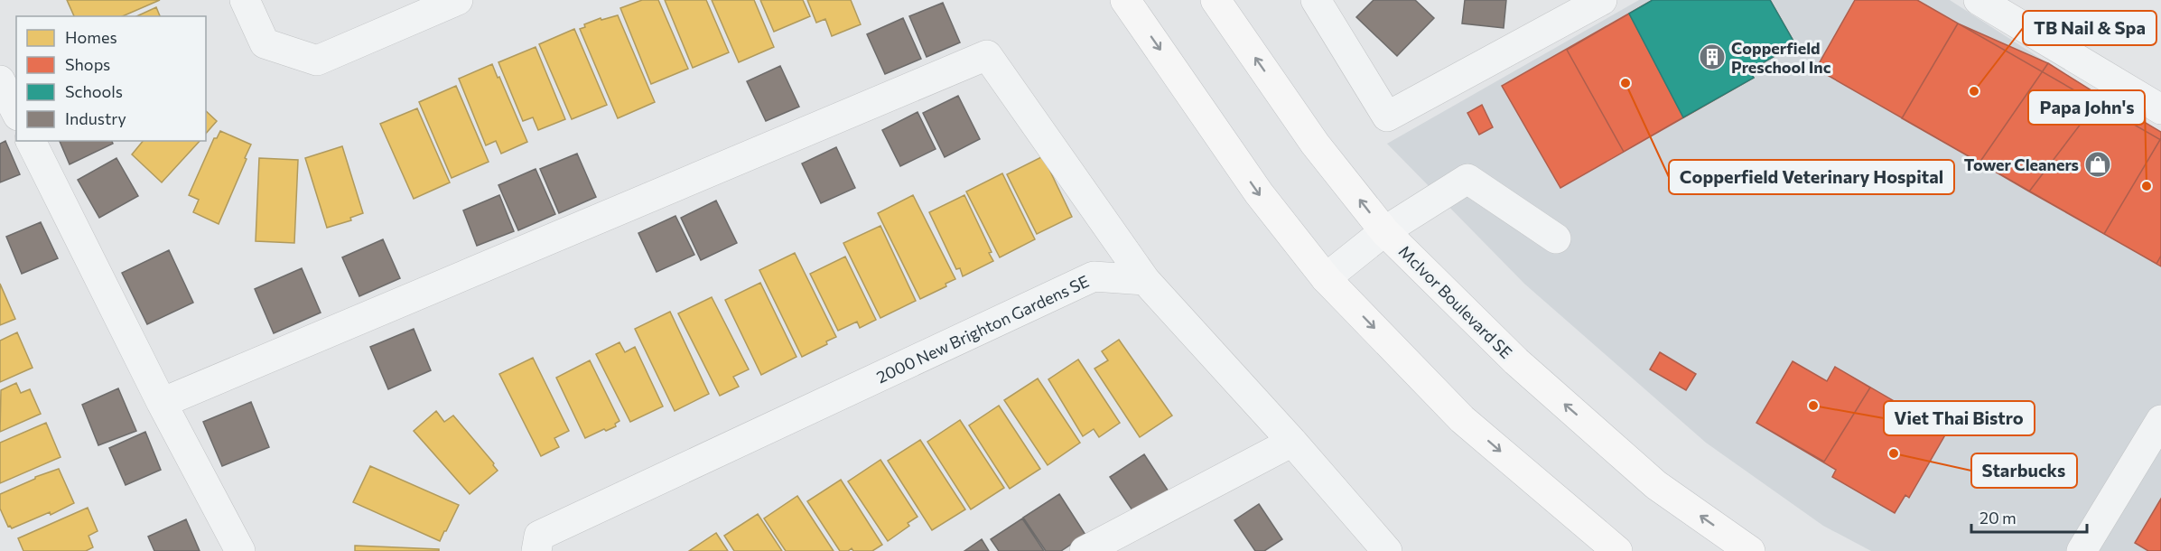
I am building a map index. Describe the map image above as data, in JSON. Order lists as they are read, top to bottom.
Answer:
{
  "streets": {
    "main road": ["McIvor Boulevard SE"],
    "street": ["2000 New Brighton Gardens SE"]
  },
  "places": {
    "building": ["Copperfield Preschool Inc"],
    "other": [
      "Copperfield Veterinary Hospital",
      "TB Nail & Spa",
      "Papa John's",
      "Viet Thai Bistro",
      "Starbucks"
    ],
    "shop": ["Tower Cleaners"]
  },
  "legend": [
    "Homes",
    "Shops",
    "Schools",
    "Industry"
  ],
  "scale_bar": "20 m"
}
